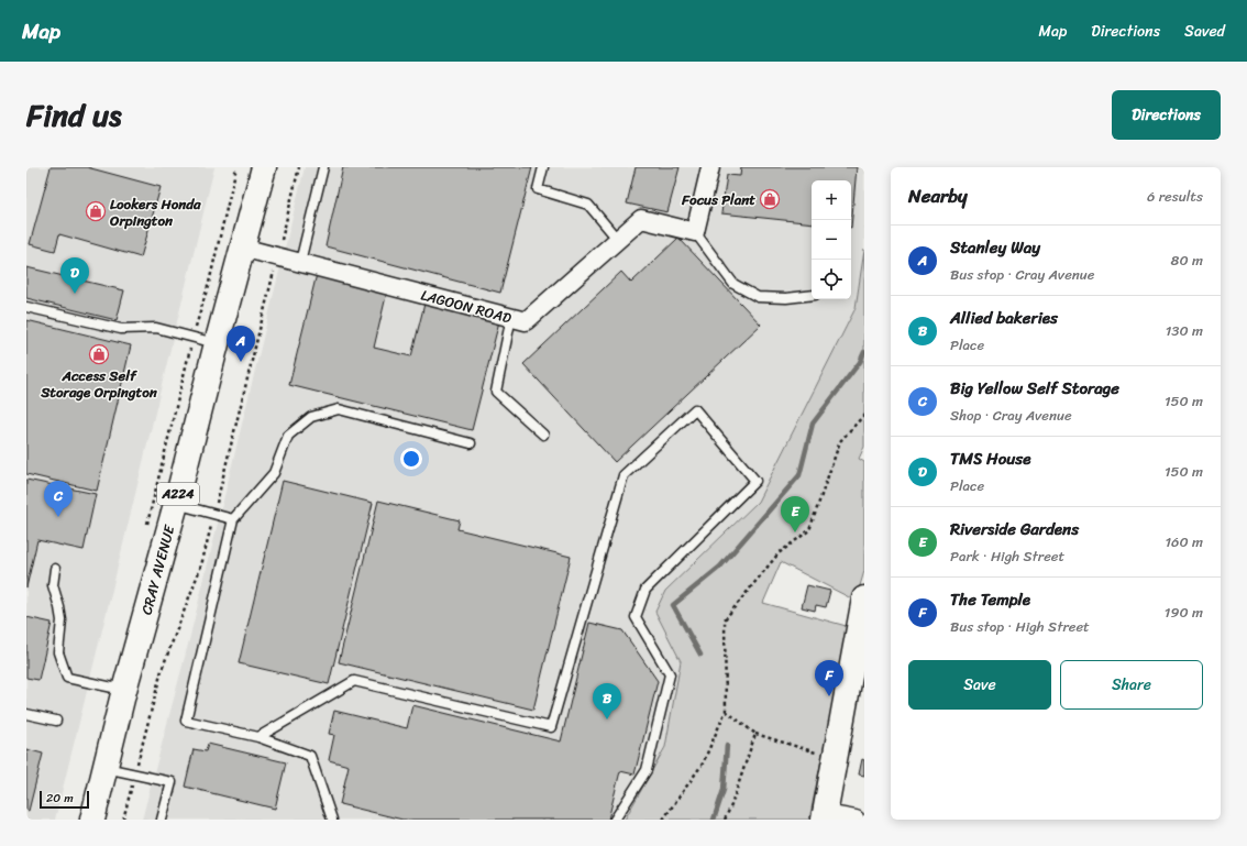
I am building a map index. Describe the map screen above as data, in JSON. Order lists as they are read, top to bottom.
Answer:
{
  "streets": {
    "main road": ["A224", "CRAY AVENUE"],
    "street": ["LAGOON ROAD"]
  },
  "crossings": [
    ["LAGOON ROAD", "CRAY AVENUE"]
  ],
  "places": {
    "shop": ["Focus Plant", "Lookers Honda Orpington", "Access Self Storage Orpington"]
  },
  "scale_bar": "20 m",
  "page": {
    "header": "Map",
    "nav": ["Map", "Directions", "Saved"],
    "title": "Find us",
    "buttons": [
      "Directions",
      ["Save", "Share"]
    ],
    "heading": ["Nearby", "6 results"],
    "map_buttons": ["+", "−"],
    "list": [
      {
        "mark": "A",
        "name": "Stanley Way",
        "note": "Bus stop · Cray Avenue",
        "value": "80 m"
      },
      {
        "mark": "B",
        "name": "Allied bakeries",
        "note": "Place",
        "value": "130 m"
      },
      {
        "mark": "C",
        "name": "Big Yellow Self Storage",
        "note": "Shop · Cray Avenue",
        "value": "150 m"
      },
      {
        "mark": "D",
        "name": "TMS House",
        "note": "Place",
        "value": "150 m"
      },
      {
        "mark": "E",
        "name": "Riverside Gardens",
        "note": "Park · High Street",
        "value": "160 m"
      },
      {
        "mark": "F",
        "name": "The Temple",
        "note": "Bus stop · High Street",
        "value": "190 m"
      }
    ],
    "pins": [
      "D",
      "A",
      "C",
      "E",
      "F",
      "B"
    ],
    "scale": "20 m"
  }
}
